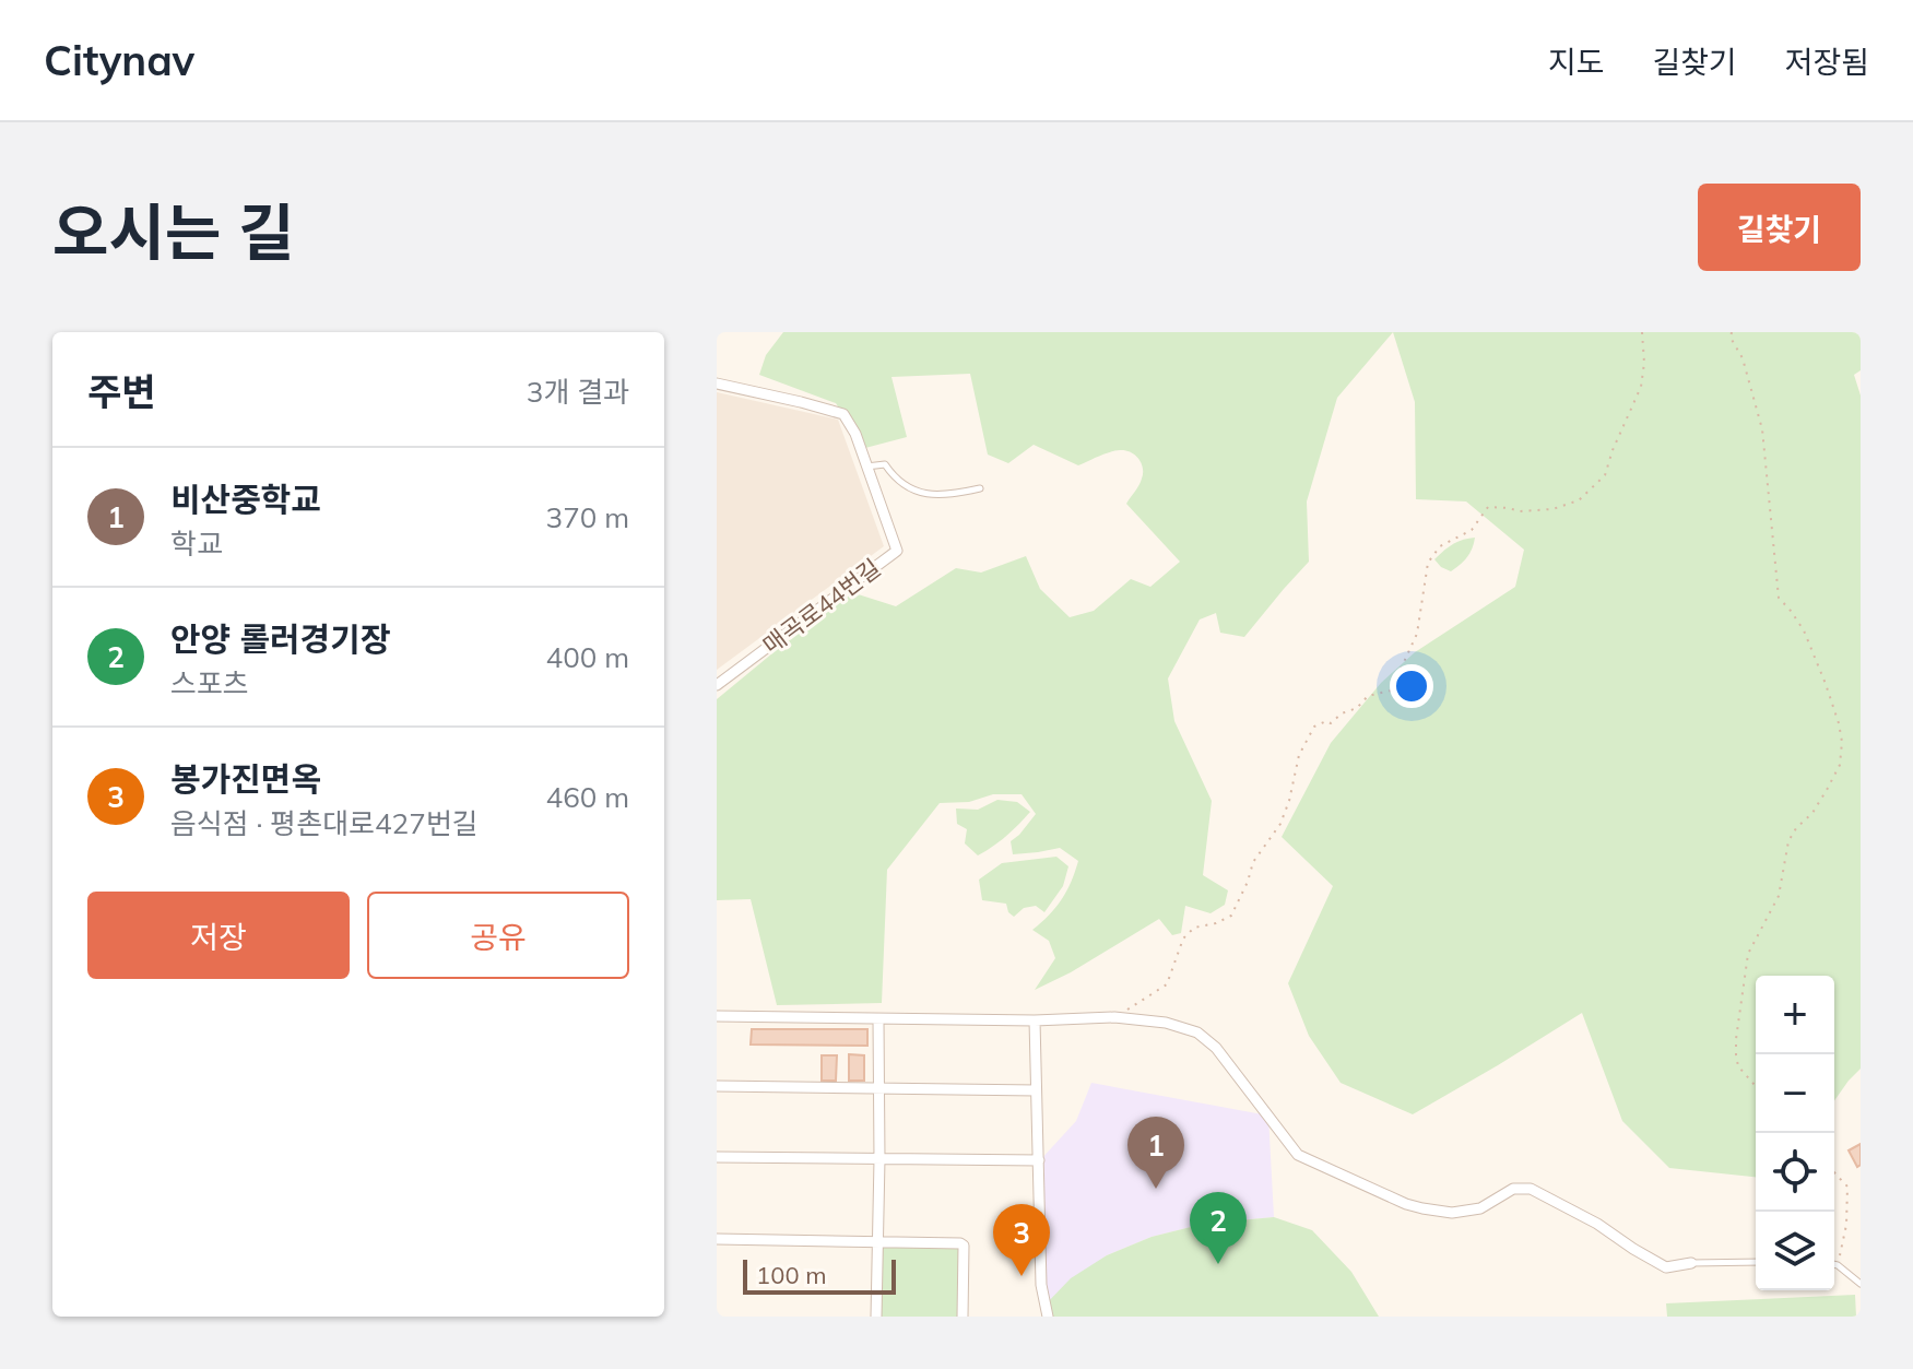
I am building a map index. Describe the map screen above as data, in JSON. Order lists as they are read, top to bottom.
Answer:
{
  "streets": {
    "street": ["매곡로44번길"]
  },
  "scale_bar": "100 m",
  "page": {
    "header": "Citynav",
    "nav": ["지도", "길찾기", "저장됨"],
    "title": "오시는 길",
    "buttons": [
      "길찾기",
      ["저장", "공유"]
    ],
    "heading": ["주변", "3개 결과"],
    "list": [
      {
        "mark": "1",
        "name": "비산중학교",
        "note": "학교",
        "value": "370 m"
      },
      {
        "mark": "2",
        "name": "안양 롤러경기장",
        "note": "스포츠",
        "value": "400 m"
      },
      {
        "mark": "3",
        "name": "봉가진면옥",
        "note": "음식점 · 평촌대로427번길",
        "value": "460 m"
      }
    ],
    "map_buttons": ["+", "−"],
    "pins": ["1", "2", "3"],
    "scale": "100 m"
  }
}
